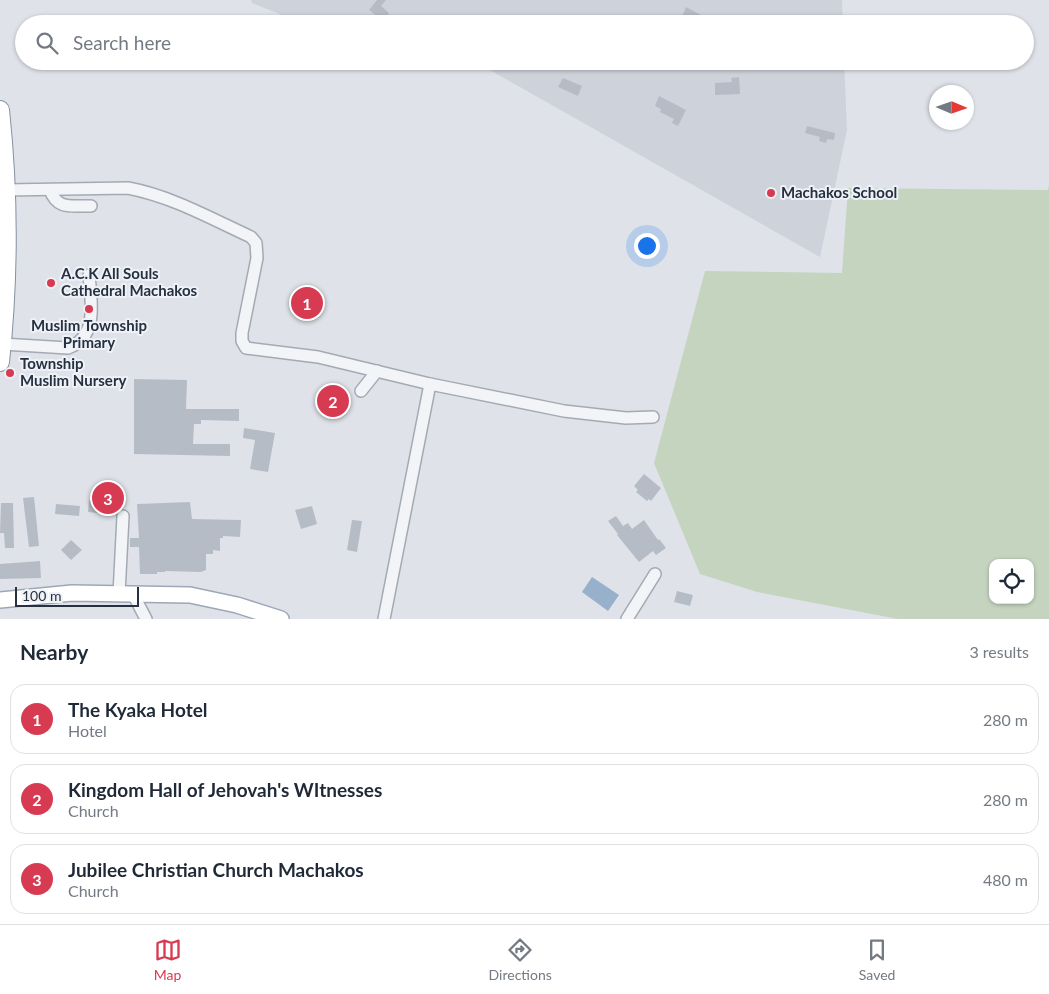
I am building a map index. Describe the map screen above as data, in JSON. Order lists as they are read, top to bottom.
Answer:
{
  "places": [
    "Machakos School",
    "A.C.K All Souls Cathedral Machakos",
    "Muslim Township Primary",
    "Township Muslim Nursery"
  ],
  "scale_bar": "100 m",
  "north": "right",
  "page": {
    "search": "Search here",
    "pins": ["1", "2", "3"],
    "scale": "100 m",
    "heading": ["Nearby", "3 results"],
    "list": [
      {
        "mark": "1",
        "name": "The Kyaka Hotel",
        "note": "Hotel",
        "value": "280 m"
      },
      {
        "mark": "2",
        "name": "Kingdom Hall of Jehovah's WItnesses",
        "note": "Church",
        "value": "280 m"
      },
      {
        "mark": "3",
        "name": "Jubilee Christian Church Machakos",
        "note": "Church",
        "value": "480 m"
      }
    ],
    "nav": ["Map", "Directions", "Saved"]
  }
}
